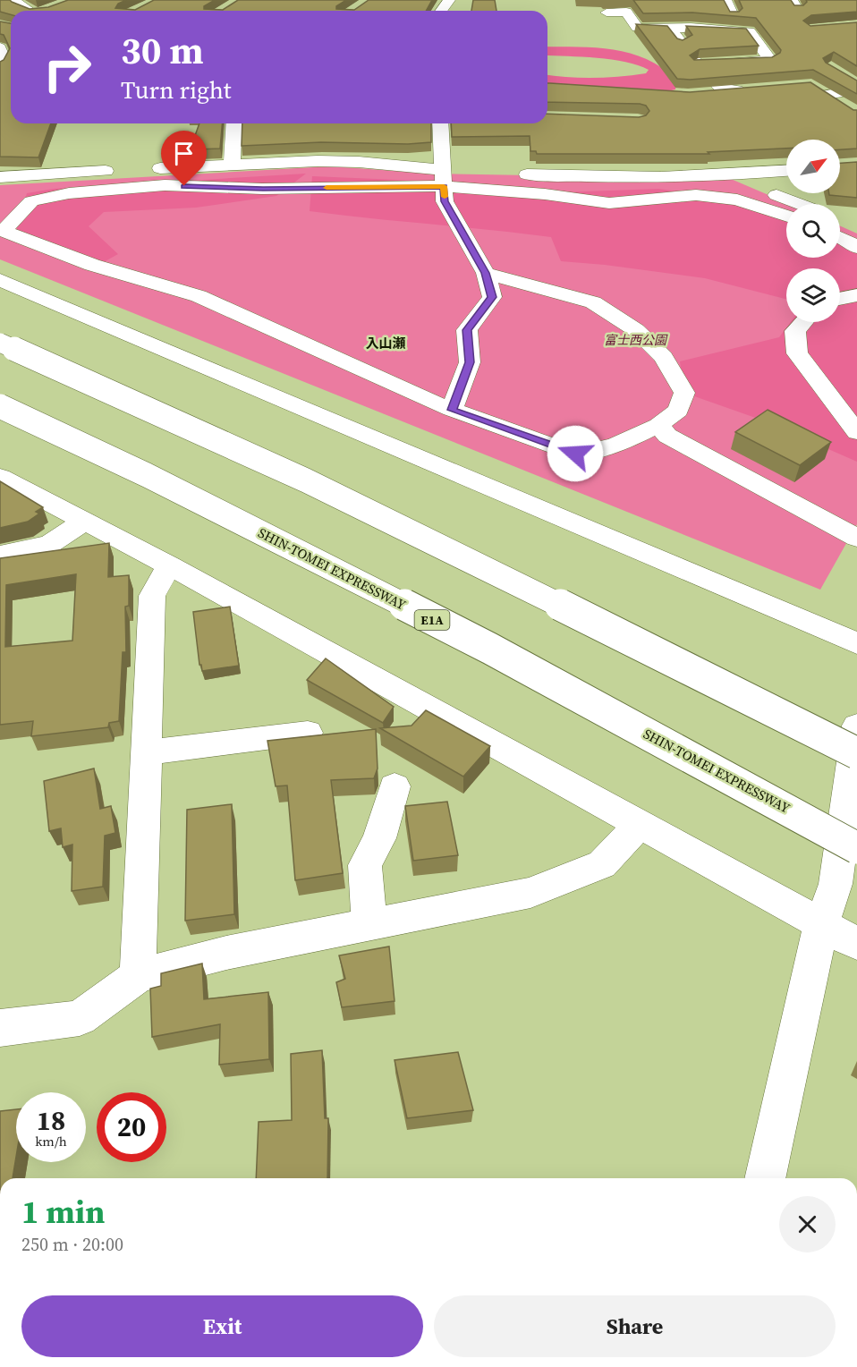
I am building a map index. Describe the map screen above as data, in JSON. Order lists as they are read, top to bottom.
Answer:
{
  "streets": {
    "main road": ["SHIN-TOMEI EXPRESSWAY", "E1A"]
  },
  "districts": ["入山瀬"],
  "parks": ["富士西公園"],
  "north": "top right",
  "page": {
    "turn": ["30 m", "Turn right"],
    "speed": "18 km/h",
    "limit": "20",
    "heading": ["1 min", "250 m · 20:00"],
    "buttons": ["Exit", "Share"]
  }
}
